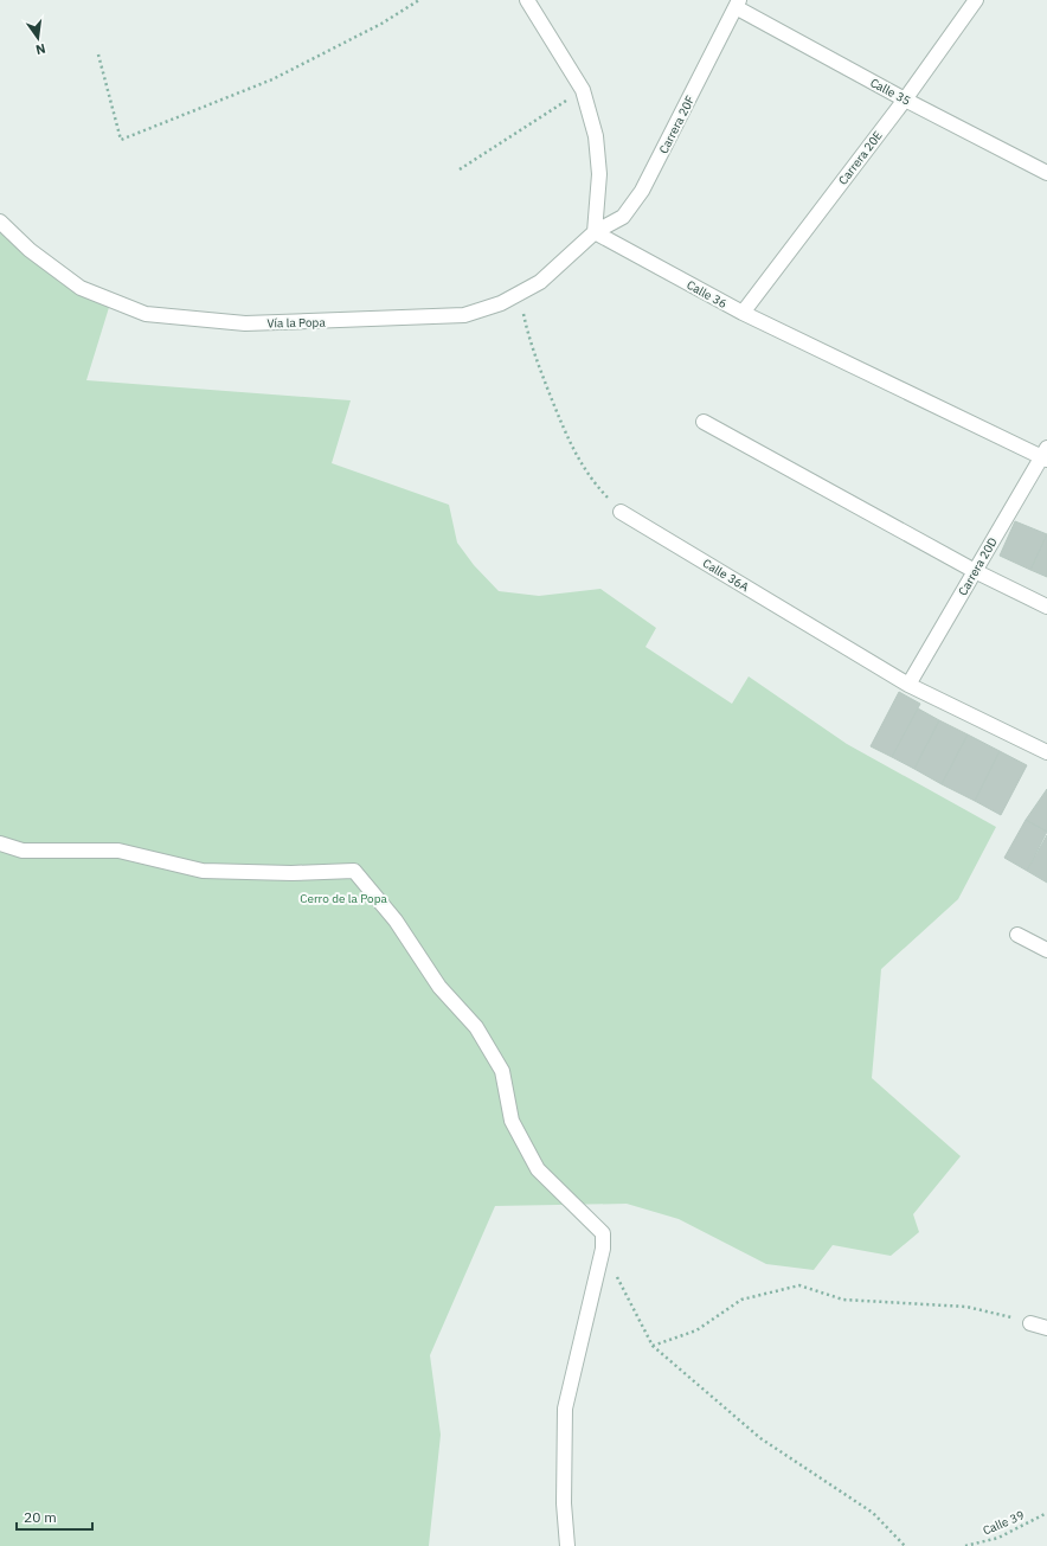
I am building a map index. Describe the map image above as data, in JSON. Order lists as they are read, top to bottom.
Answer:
{
  "streets": {
    "street": [
      "Calle 35",
      "Carrera 20F",
      "Carrera 20E",
      "Calle 36",
      "Vía la Popa",
      "Carrera 20D",
      "Calle 36A"
    ],
    "path": ["Calle 39"]
  },
  "crossings": [
    ["Calle 35", "Carrera 20F"],
    ["Calle 35", "Carrera 20E"],
    ["Carrera 20F", "Calle 36"],
    ["Carrera 20F", "Vía la Popa"],
    ["Carrera 20E", "Calle 36"],
    ["Calle 36", "Vía la Popa"],
    ["Calle 36", "Carrera 20D"],
    ["Carrera 20D", "Calle 36A"]
  ],
  "parks": ["Cerro de la Popa"],
  "scale_bar": "20 m",
  "north": "bottom"
}
